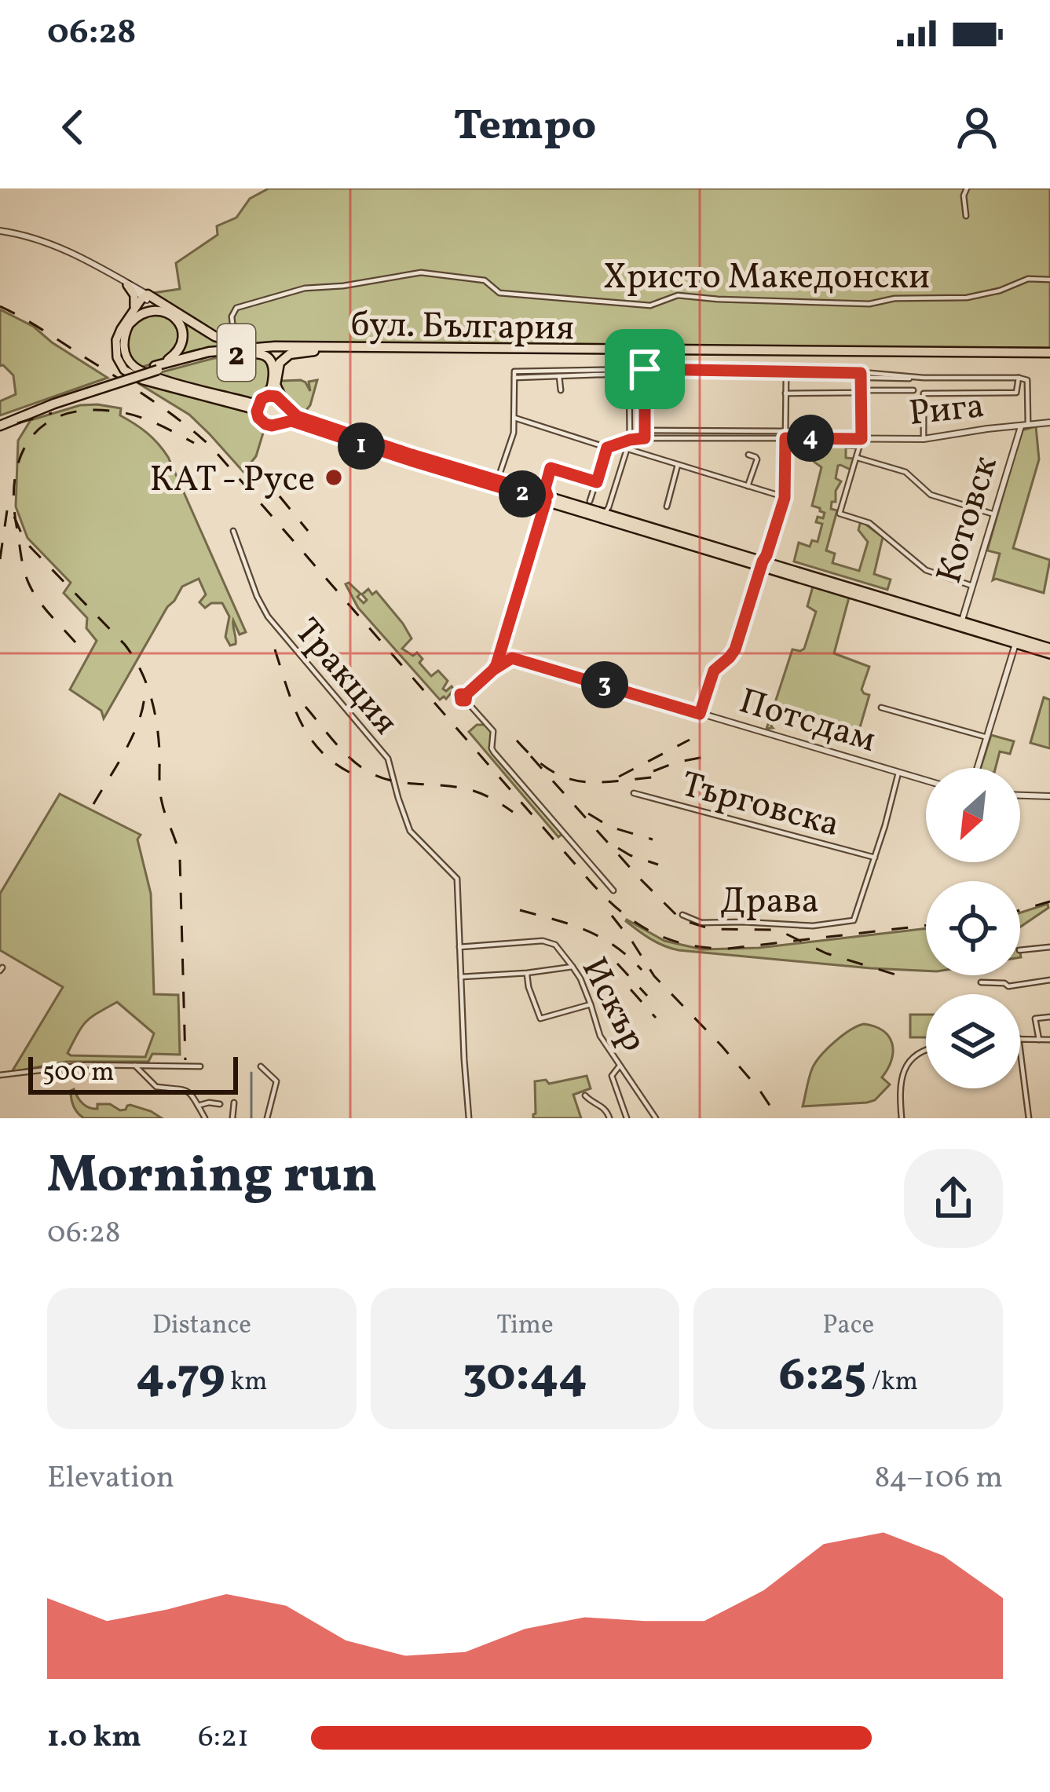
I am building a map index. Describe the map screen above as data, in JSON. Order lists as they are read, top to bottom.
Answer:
{
  "streets": {
    "highway": ["бул. България", "2"],
    "street": [
      "Христо Македонски",
      "Рига",
      "Котовск",
      "Тракция",
      "Потсдам",
      "Търговска",
      "Драва",
      "Искър"
    ]
  },
  "crossings": [
    ["Рига", "Котовск"],
    ["Тракция", "Искър"],
    ["Търговска", "Драва"]
  ],
  "places": ["КАТ - Русе"],
  "scale_bar": "500 m",
  "north": "bottom left",
  "page": {
    "status": "06:28",
    "header": "Tempo",
    "pins": [
      "4",
      "1",
      "2",
      "3"
    ],
    "scale": "500 m",
    "heading": ["Morning run", "06:28"],
    "stats": [
      ["Distance", "4.79 km"],
      ["Time", "30:44"],
      ["Pace", "6:25 /km"]
    ],
    "chart": ["Elevation", "84–106 m"],
    "list": [
      {
        "name": "1.0 km",
        "note": "6:21"
      }
    ]
  }
}
